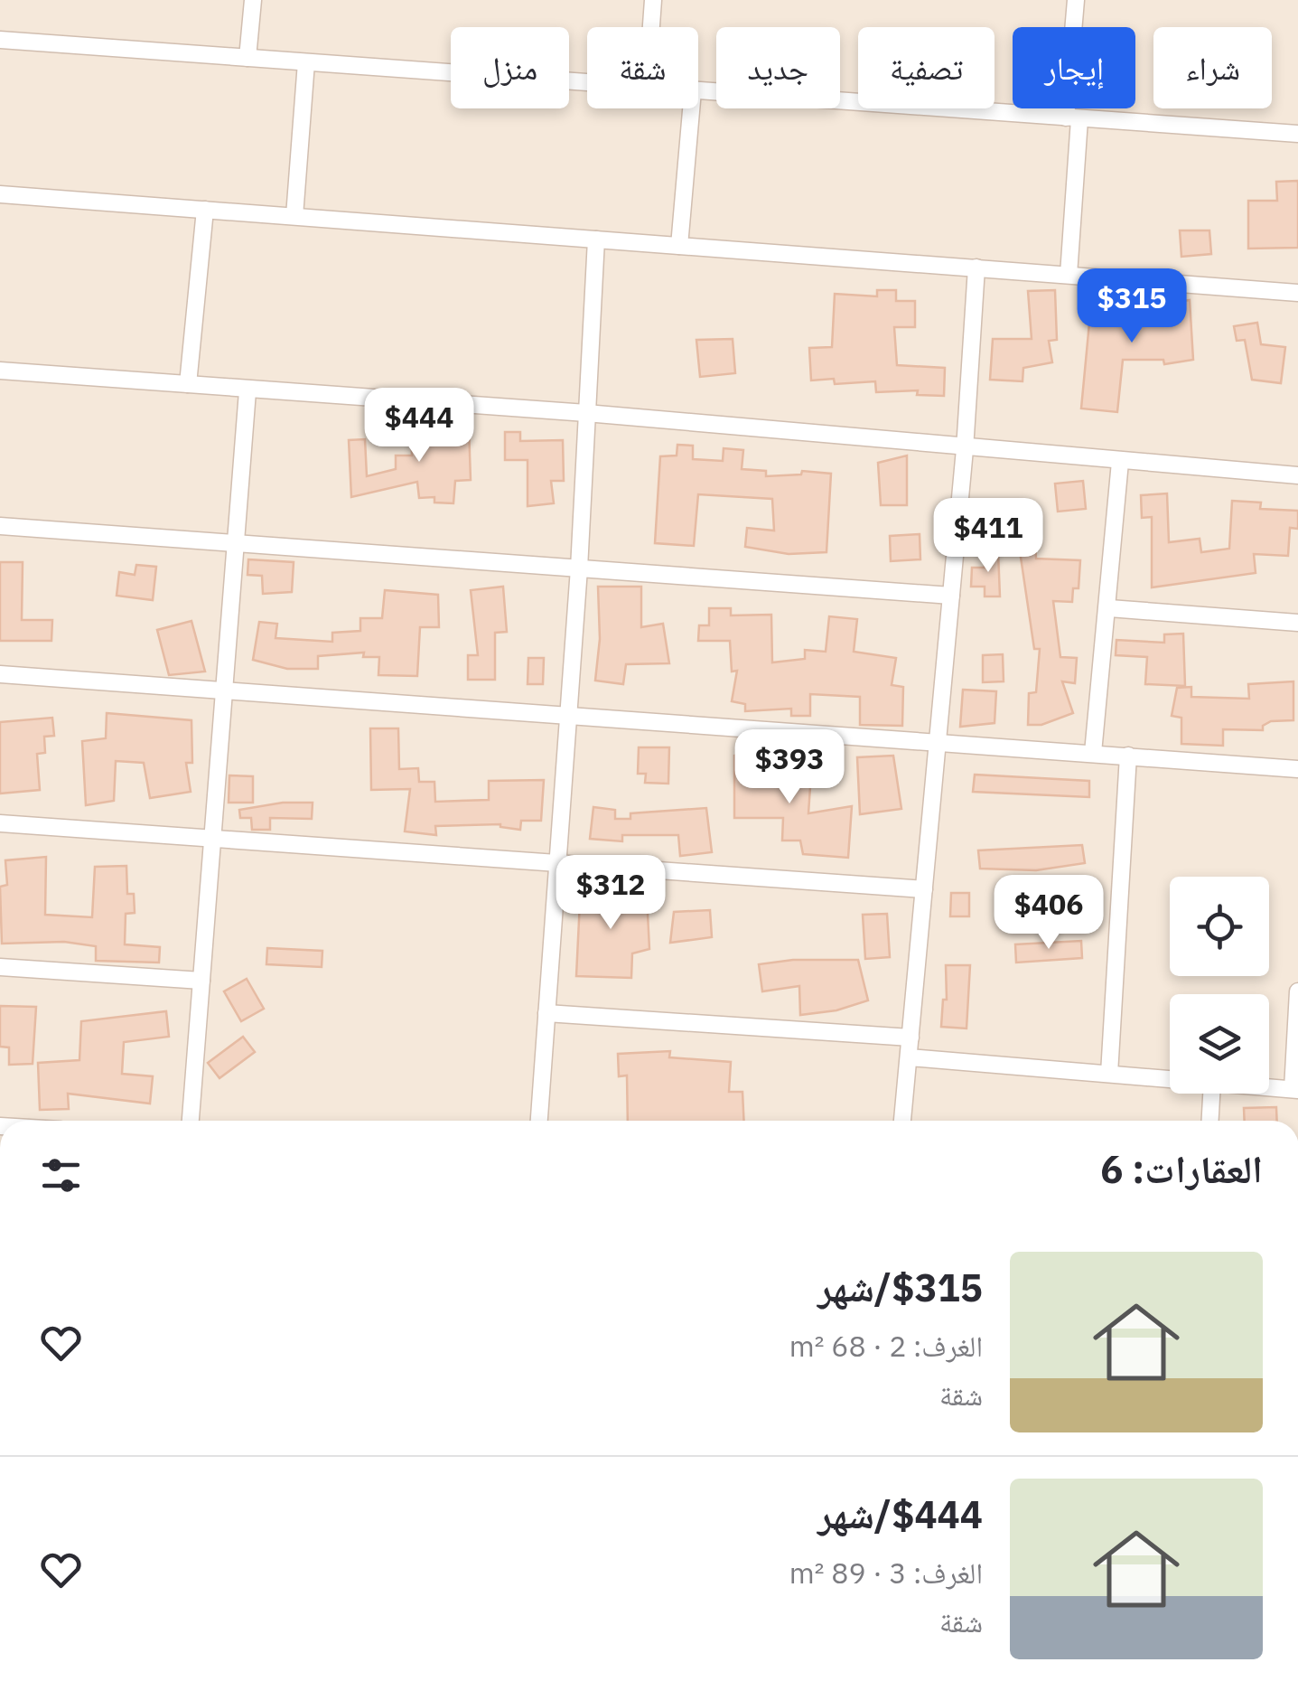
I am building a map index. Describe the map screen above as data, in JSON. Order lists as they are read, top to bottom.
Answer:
{
  "page": {
    "chip": [
      "شراء",
      "إيجار",
      "تصفية",
      "جديد",
      "شقة",
      "منزل"
    ],
    "price": [
      "$315",
      "$444",
      "$411",
      "$393",
      "$312",
      "$406"
    ],
    "heading": "العقارات: 6",
    "list": [
      {
        "name": "$315/شهر",
        "note": "الغرف: 2 · 68 m² · شقة"
      },
      {
        "name": "$444/شهر",
        "note": "الغرف: 3 · 89 m² · شقة"
      }
    ]
  }
}
